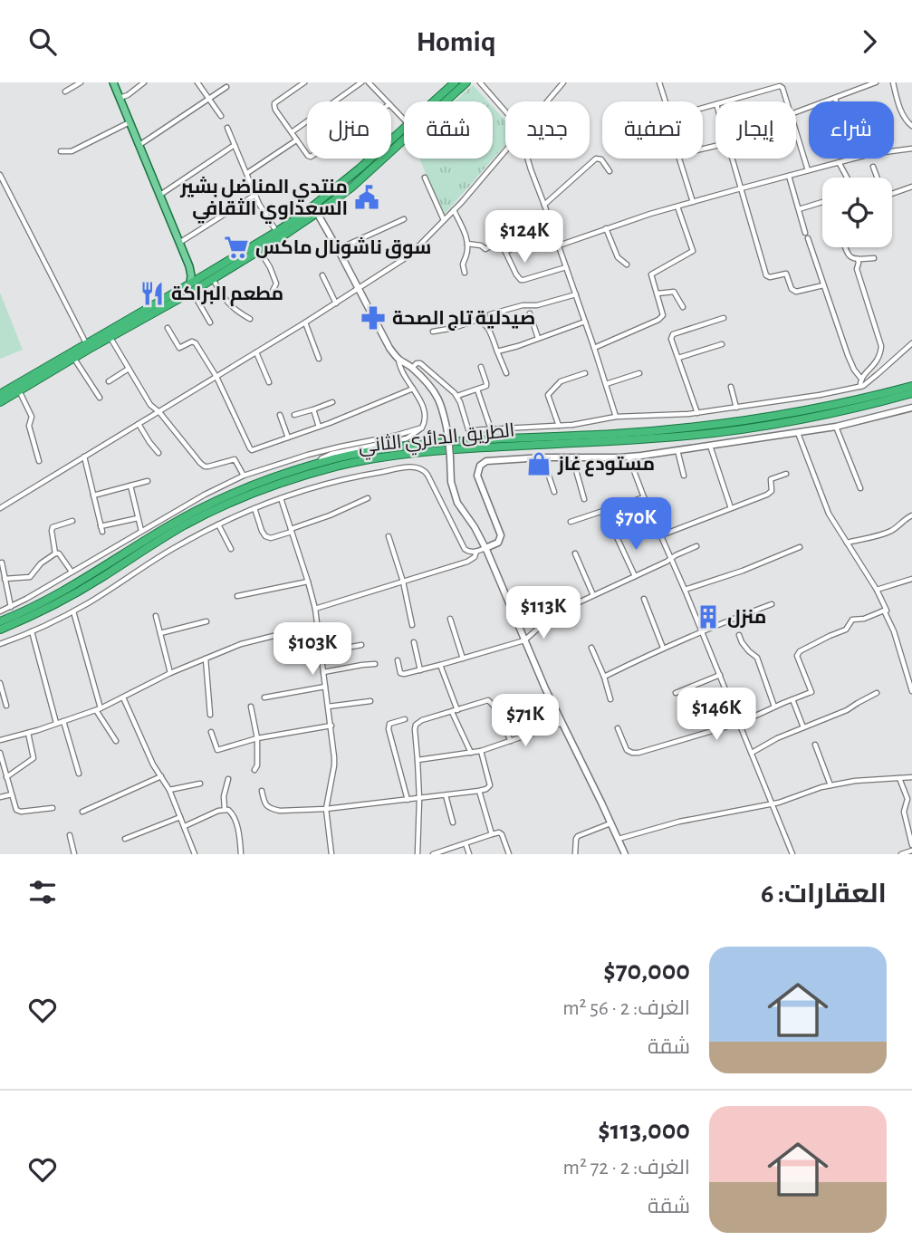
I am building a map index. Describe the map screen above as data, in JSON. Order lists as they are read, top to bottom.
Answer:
{
  "streets": {
    "highway": ["الطريق الدائري الثاني"]
  },
  "places": {
    "public building": ["منتدي المناضل بشير السعداوي الثقافي"],
    "supermarket": ["سوق ناشونال ماكس"],
    "restaurant": ["مطعم البراكة"],
    "pharmacy": ["صيدلية تاج الصحة"],
    "shop": ["مستودع غاز"],
    "building": ["منزل"]
  },
  "page": {
    "header": "Homiq",
    "chip": [
      "شراء",
      "إيجار",
      "تصفية",
      "جديد",
      "شقة",
      "منزل"
    ],
    "price": [
      "$124K",
      "$70K",
      "$113K",
      "$103K",
      "$146K",
      "$71K"
    ],
    "heading": "العقارات: 6",
    "list": [
      {
        "name": "$70,000",
        "note": "الغرف: 2 · 56 m² · شقة"
      },
      {
        "name": "$113,000",
        "note": "الغرف: 2 · 72 m² · شقة"
      }
    ]
  }
}
